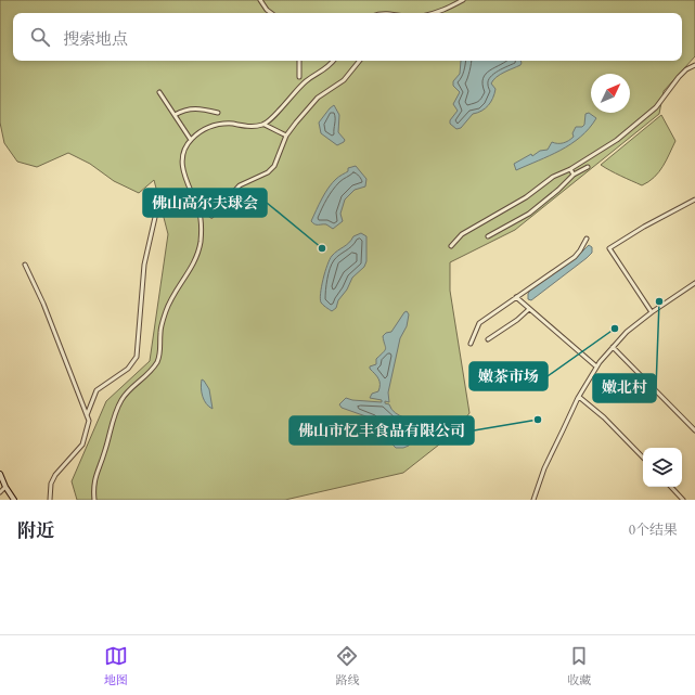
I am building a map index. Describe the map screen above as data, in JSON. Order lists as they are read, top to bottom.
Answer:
{
  "places": [
    "佛山高尔夫球会",
    "嫩北村",
    "嫩茶市场",
    "佛山市忆丰食品有限公司"
  ],
  "north": "top right",
  "page": {
    "search": "搜索地点",
    "heading": ["附近", "0个结果"],
    "nav": ["地图", "路线", "收藏"]
  }
}
